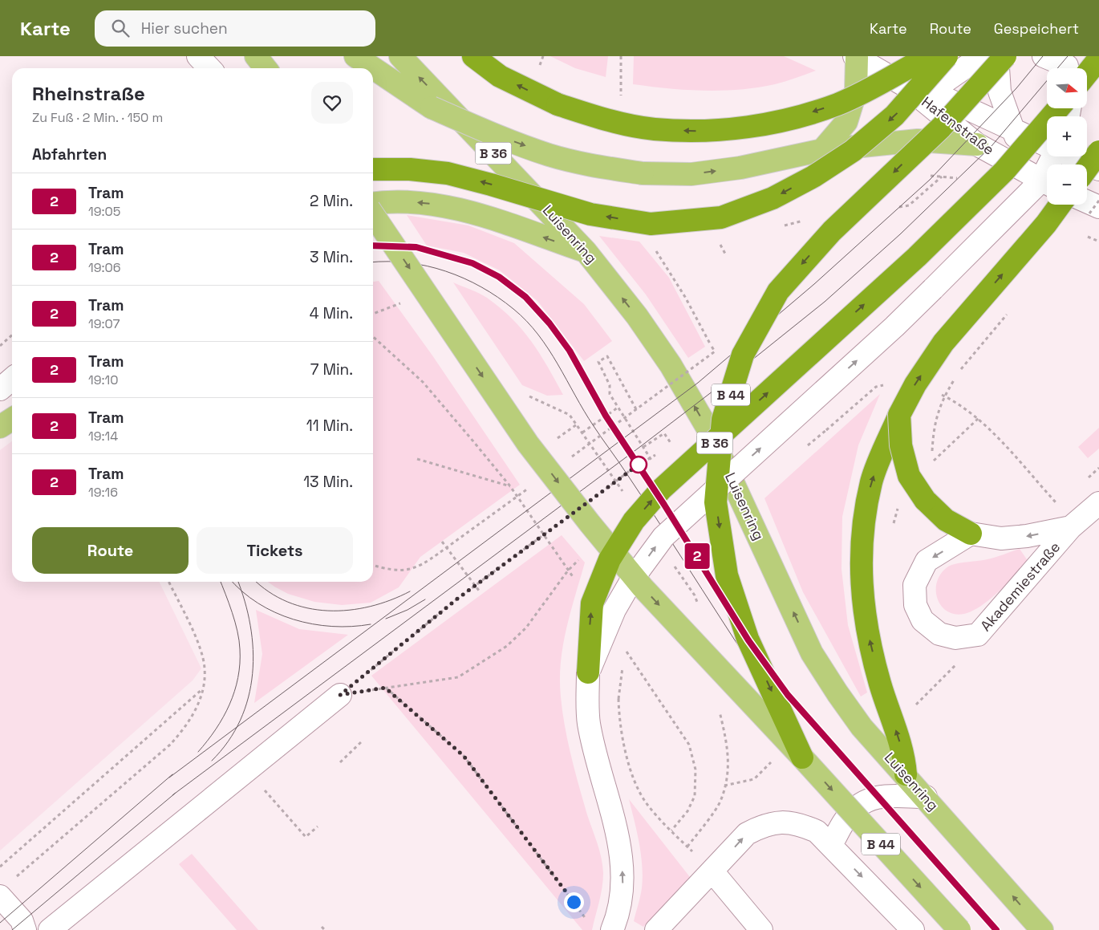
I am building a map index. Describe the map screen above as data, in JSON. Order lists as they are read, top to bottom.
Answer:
{
  "streets": {
    "highway": ["B 44"],
    "main road": ["B 36", "Luisenring"],
    "street": ["Hafenstraße", "Akademiestraße"]
  },
  "lines": ["tram line 2"],
  "north": "right",
  "page": {
    "header": "Karte",
    "search": "Hier suchen",
    "nav": ["Karte", "Route", "Gespeichert"],
    "on_map": "2",
    "map_buttons": ["+", "−"],
    "heading": [
      ["Rheinstraße", "Zu Fuß · 2 Min. · 150 m"],
      "Abfahrten"
    ],
    "list": [
      {
        "mark": "2",
        "name": "Tram",
        "note": "19:05",
        "value": "2 Min."
      },
      {
        "mark": "2",
        "name": "Tram",
        "note": "19:06",
        "value": "3 Min."
      },
      {
        "mark": "2",
        "name": "Tram",
        "note": "19:07",
        "value": "4 Min."
      },
      {
        "mark": "2",
        "name": "Tram",
        "note": "19:10",
        "value": "7 Min."
      },
      {
        "mark": "2",
        "name": "Tram",
        "note": "19:14",
        "value": "11 Min."
      },
      {
        "mark": "2",
        "name": "Tram",
        "note": "19:16",
        "value": "13 Min."
      }
    ],
    "buttons": ["Route", "Tickets"]
  }
}
